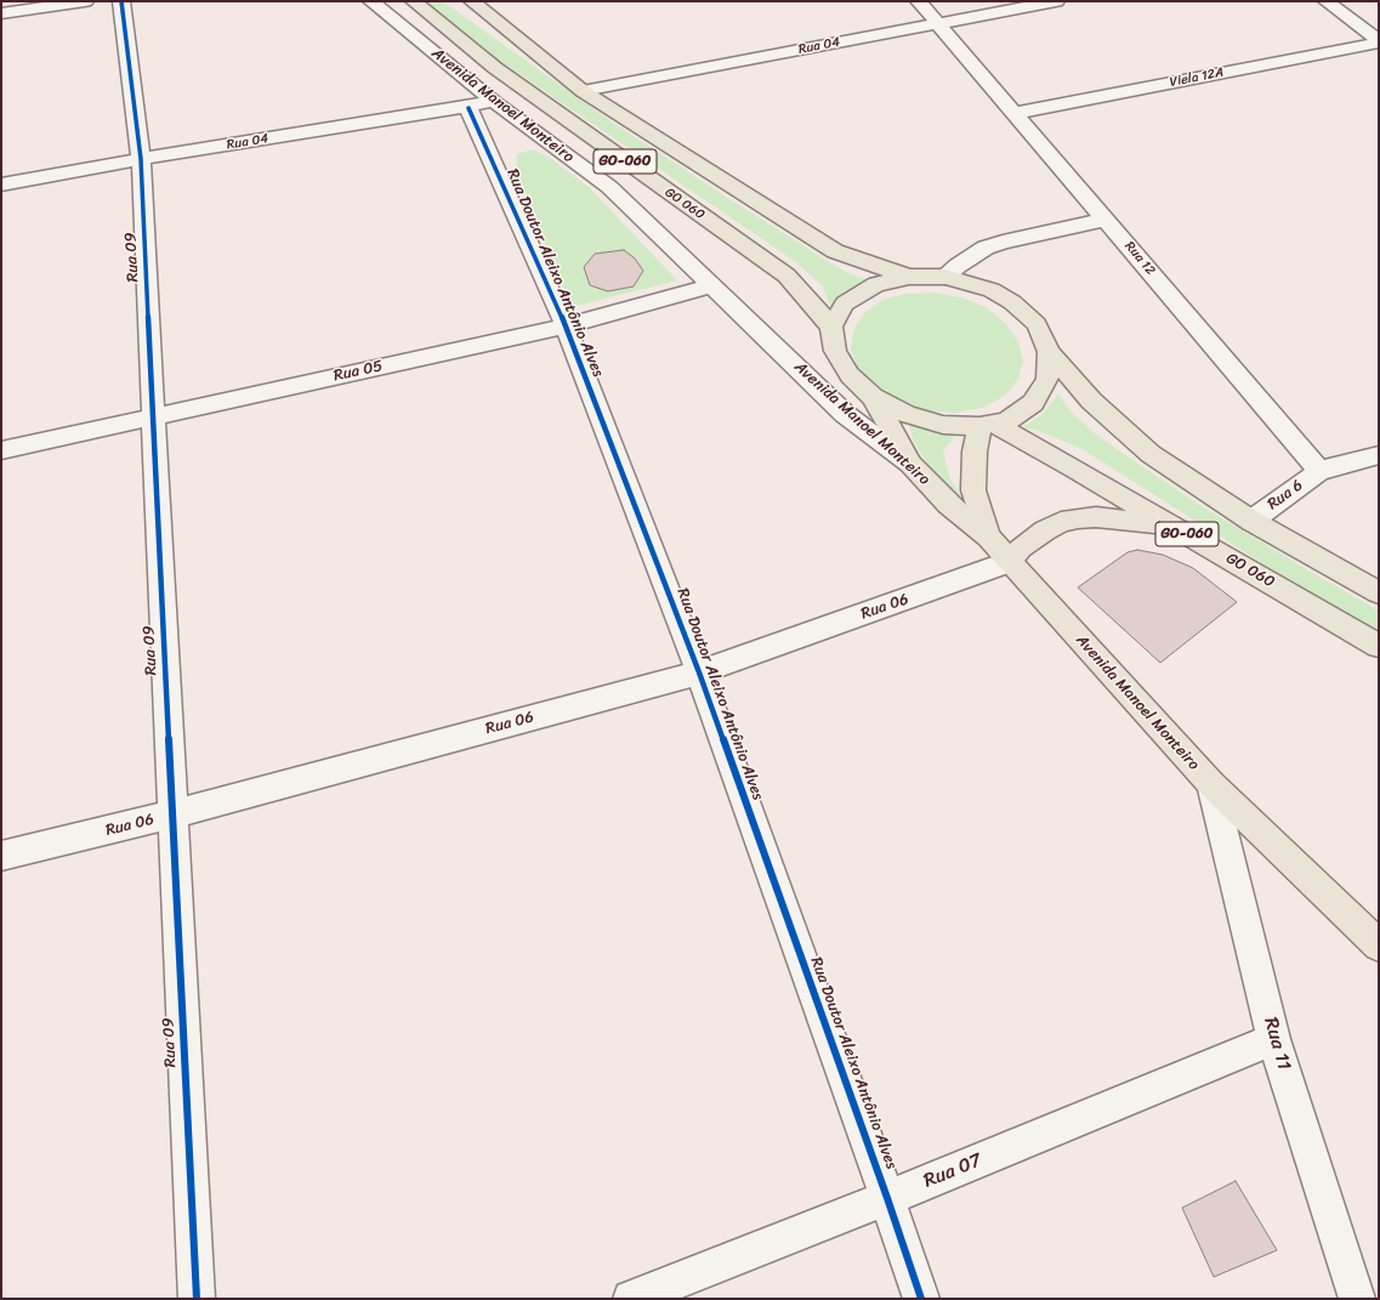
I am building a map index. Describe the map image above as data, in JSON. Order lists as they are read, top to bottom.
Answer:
{
  "streets": {
    "main road": ["Avenida Manoel Monteiro", "GO-060", "GO 060"],
    "street": [
      "Rua 04",
      "Viela 12A",
      "Rua 09",
      "Rua 12",
      "Rua Doutor Aleixo Antônio Alves",
      "Rua 05",
      "Rua 6",
      "Rua 06",
      "Rua 11",
      "Rua 07"
    ]
  },
  "crossings": [
    ["Rua 04", "Avenida Manoel Monteiro"],
    ["Rua 04", "GO-060"],
    ["Rua 04", "Rua 09"],
    ["Rua 04", "Rua 12"],
    ["Rua 04", "Rua Doutor Aleixo Antônio Alves"],
    ["Viela 12A", "Rua 12"],
    ["Avenida Manoel Monteiro", "Rua 05"],
    ["Avenida Manoel Monteiro", "Rua 06"],
    ["Avenida Manoel Monteiro", "Rua 11"],
    ["GO-060", "GO 060"],
    ["GO-060", "Rua 6"],
    ["Rua 09", "Rua 05"],
    ["Rua 09", "Rua 06"],
    ["Rua 12", "Rua 6"],
    ["Rua Doutor Aleixo Antônio Alves", "Rua 05"],
    ["Rua Doutor Aleixo Antônio Alves", "Rua 06"],
    ["Rua Doutor Aleixo Antônio Alves", "Rua 07"],
    ["Rua 11", "Rua 07"]
  ]
}
